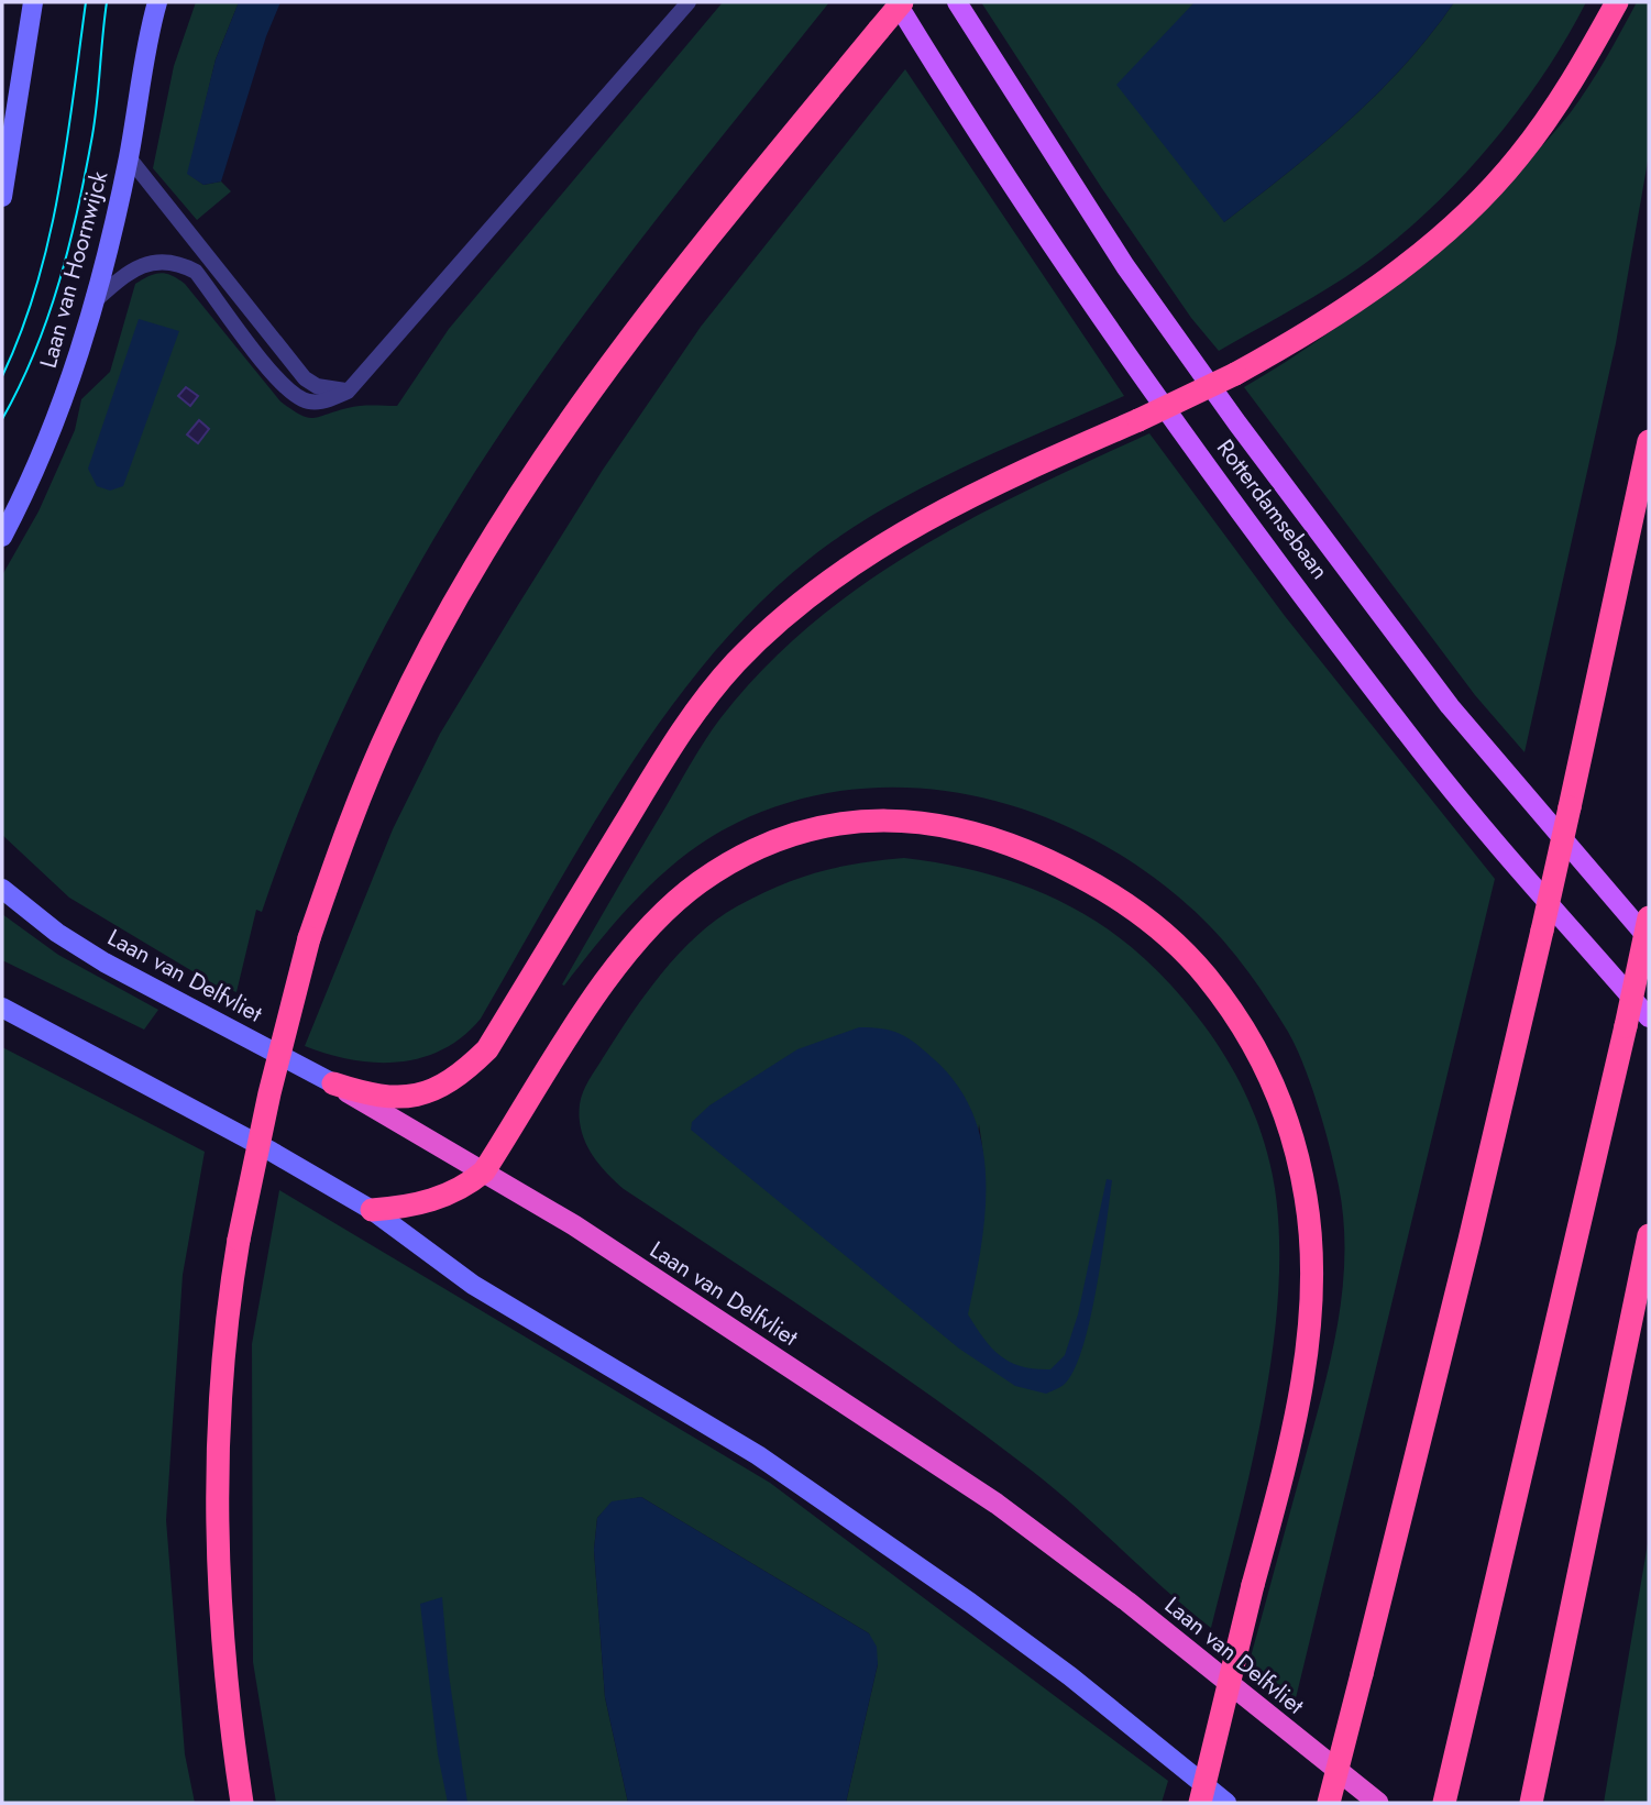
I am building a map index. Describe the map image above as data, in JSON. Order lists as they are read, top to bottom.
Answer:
{
  "streets": {
    "highway": ["Laan van Delfvliet"],
    "main road": ["Laan van Hoornwijck", "Rotterdamsebaan"]
  }
}
